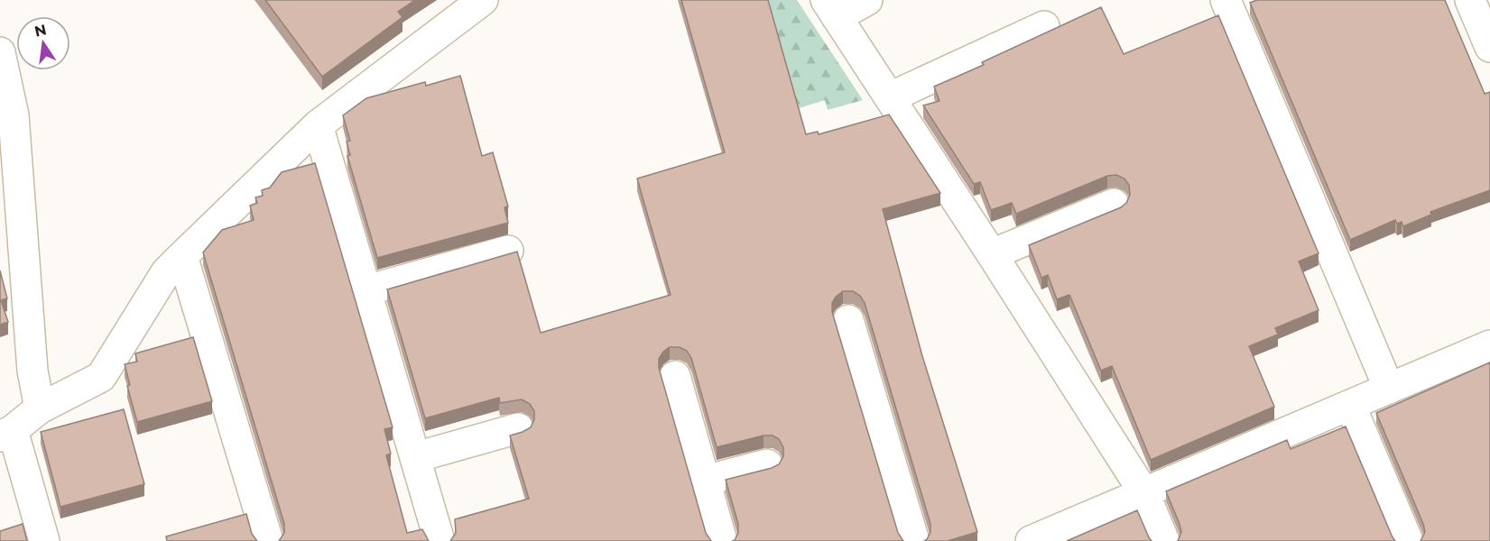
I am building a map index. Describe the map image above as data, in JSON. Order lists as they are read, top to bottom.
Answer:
{
  "north": "top"
}
